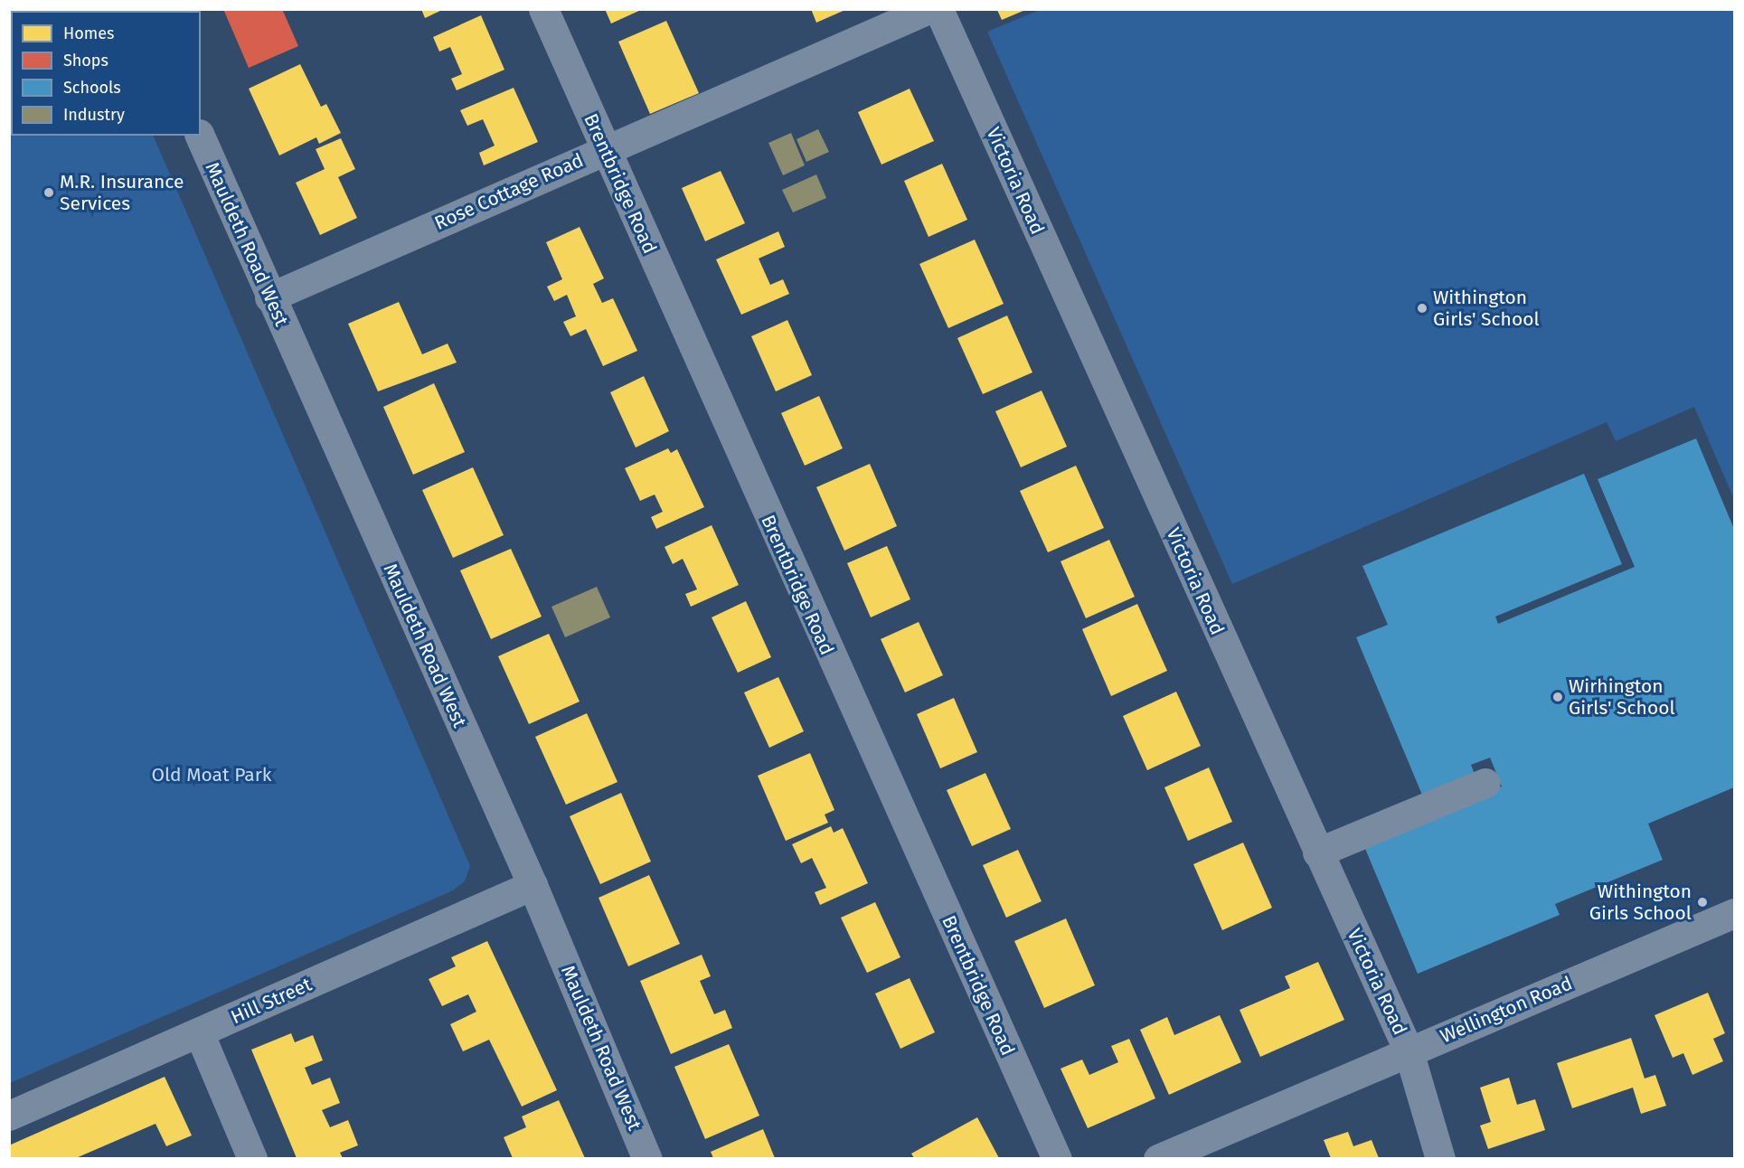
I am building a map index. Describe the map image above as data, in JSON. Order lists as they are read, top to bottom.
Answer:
{
  "streets": {
    "street": [
      "Victoria Road",
      "Brentbridge Road",
      "Rose Cottage Road",
      "Mauldeth Road West",
      "Hill Street",
      "Wellington Road"
    ]
  },
  "crossings": [
    ["Victoria Road", "Wellington Road"],
    ["Brentbridge Road", "Rose Cottage Road"],
    ["Rose Cottage Road", "Mauldeth Road West"],
    ["Mauldeth Road West", "Hill Street"]
  ],
  "parks": ["Old Moat Park"],
  "places": [
    "M.R. Insurance Services",
    "Withington Girls' School",
    "Wirhington Girls' School",
    "Withington Girls School"
  ],
  "legend": [
    "Homes",
    "Shops",
    "Schools",
    "Industry"
  ]
}
